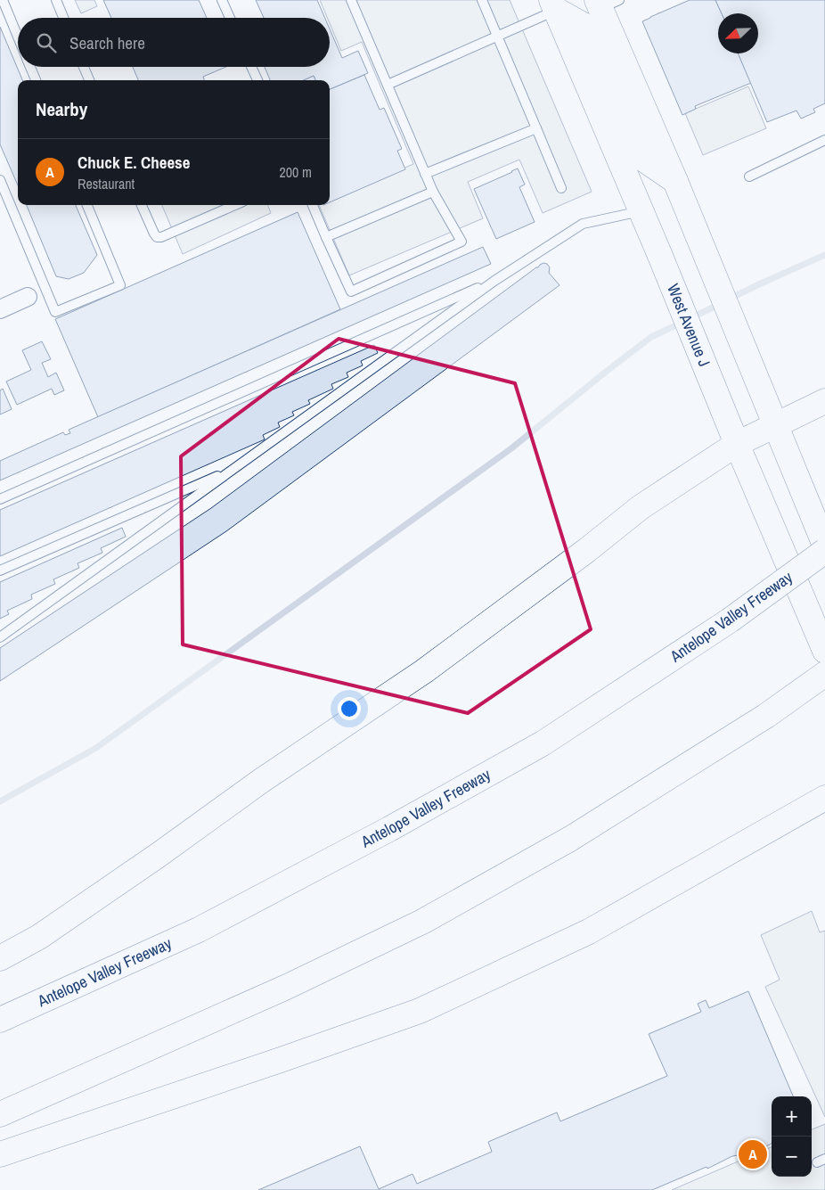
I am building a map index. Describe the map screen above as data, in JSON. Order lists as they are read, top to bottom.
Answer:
{
  "streets": {
    "main road": ["West Avenue J", "Antelope Valley Freeway"]
  },
  "north": "bottom left",
  "page": {
    "search": "Search here",
    "heading": "Nearby",
    "list": [
      {
        "mark": "A",
        "name": "Chuck E. Cheese",
        "note": "Restaurant",
        "value": "200 m"
      }
    ],
    "map_buttons": ["+", "−"],
    "pins": "A"
  }
}
